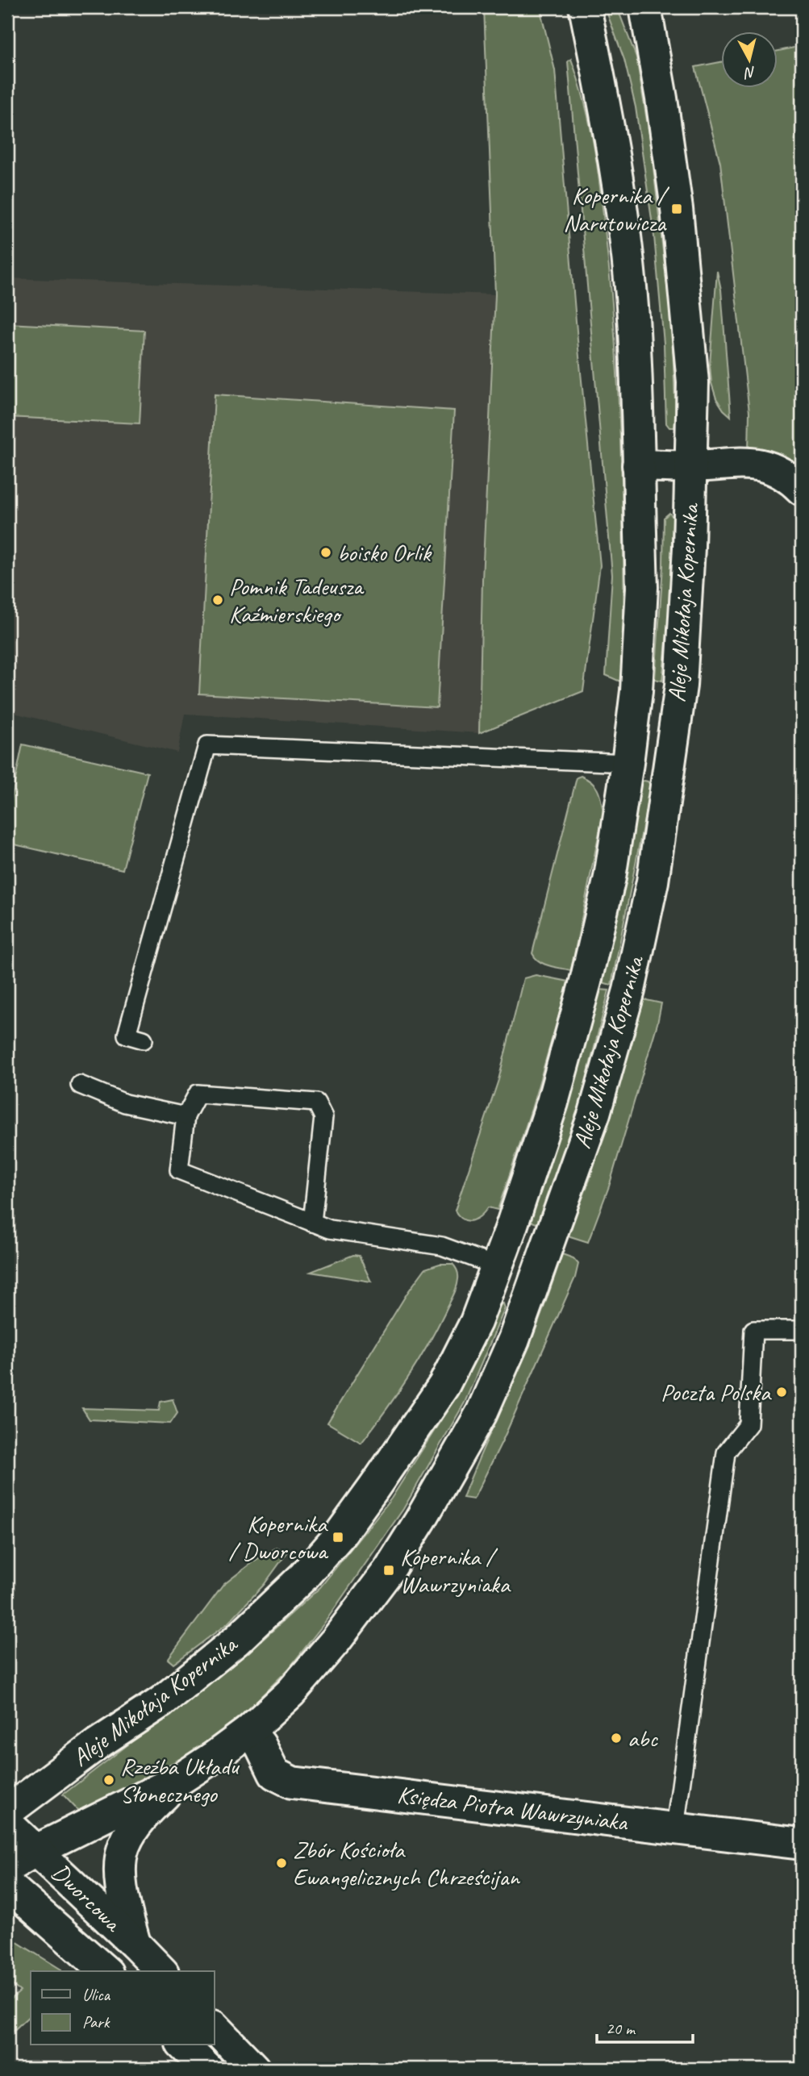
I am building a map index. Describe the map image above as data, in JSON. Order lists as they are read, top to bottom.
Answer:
{
  "streets": {
    "street": ["Aleje Mikołaja Kopernika", "Księdza Piotra Wawrzyniaka", "Dworcowa"]
  },
  "crossings": [
    ["Aleje Mikołaja Kopernika", "Księdza Piotra Wawrzyniaka"],
    ["Aleje Mikołaja Kopernika", "Dworcowa"]
  ],
  "places": {
    "transit": ["Kopernika / Narutowicza", "Kopernika / Dworcowa", "Kopernika / Wawrzyniaka"],
    "other": [
      "boisko Orlik",
      "Pomnik Tadeusza Kaźmierskiego",
      "Poczta Polska",
      "abc",
      "Rzeźba Układu Słonecznego",
      "Zbór Kościoła Ewangelicznych Chrześcijan"
    ]
  },
  "legend": ["Ulica", "Park"],
  "scale_bar": "20 m",
  "north": "bottom"
}
